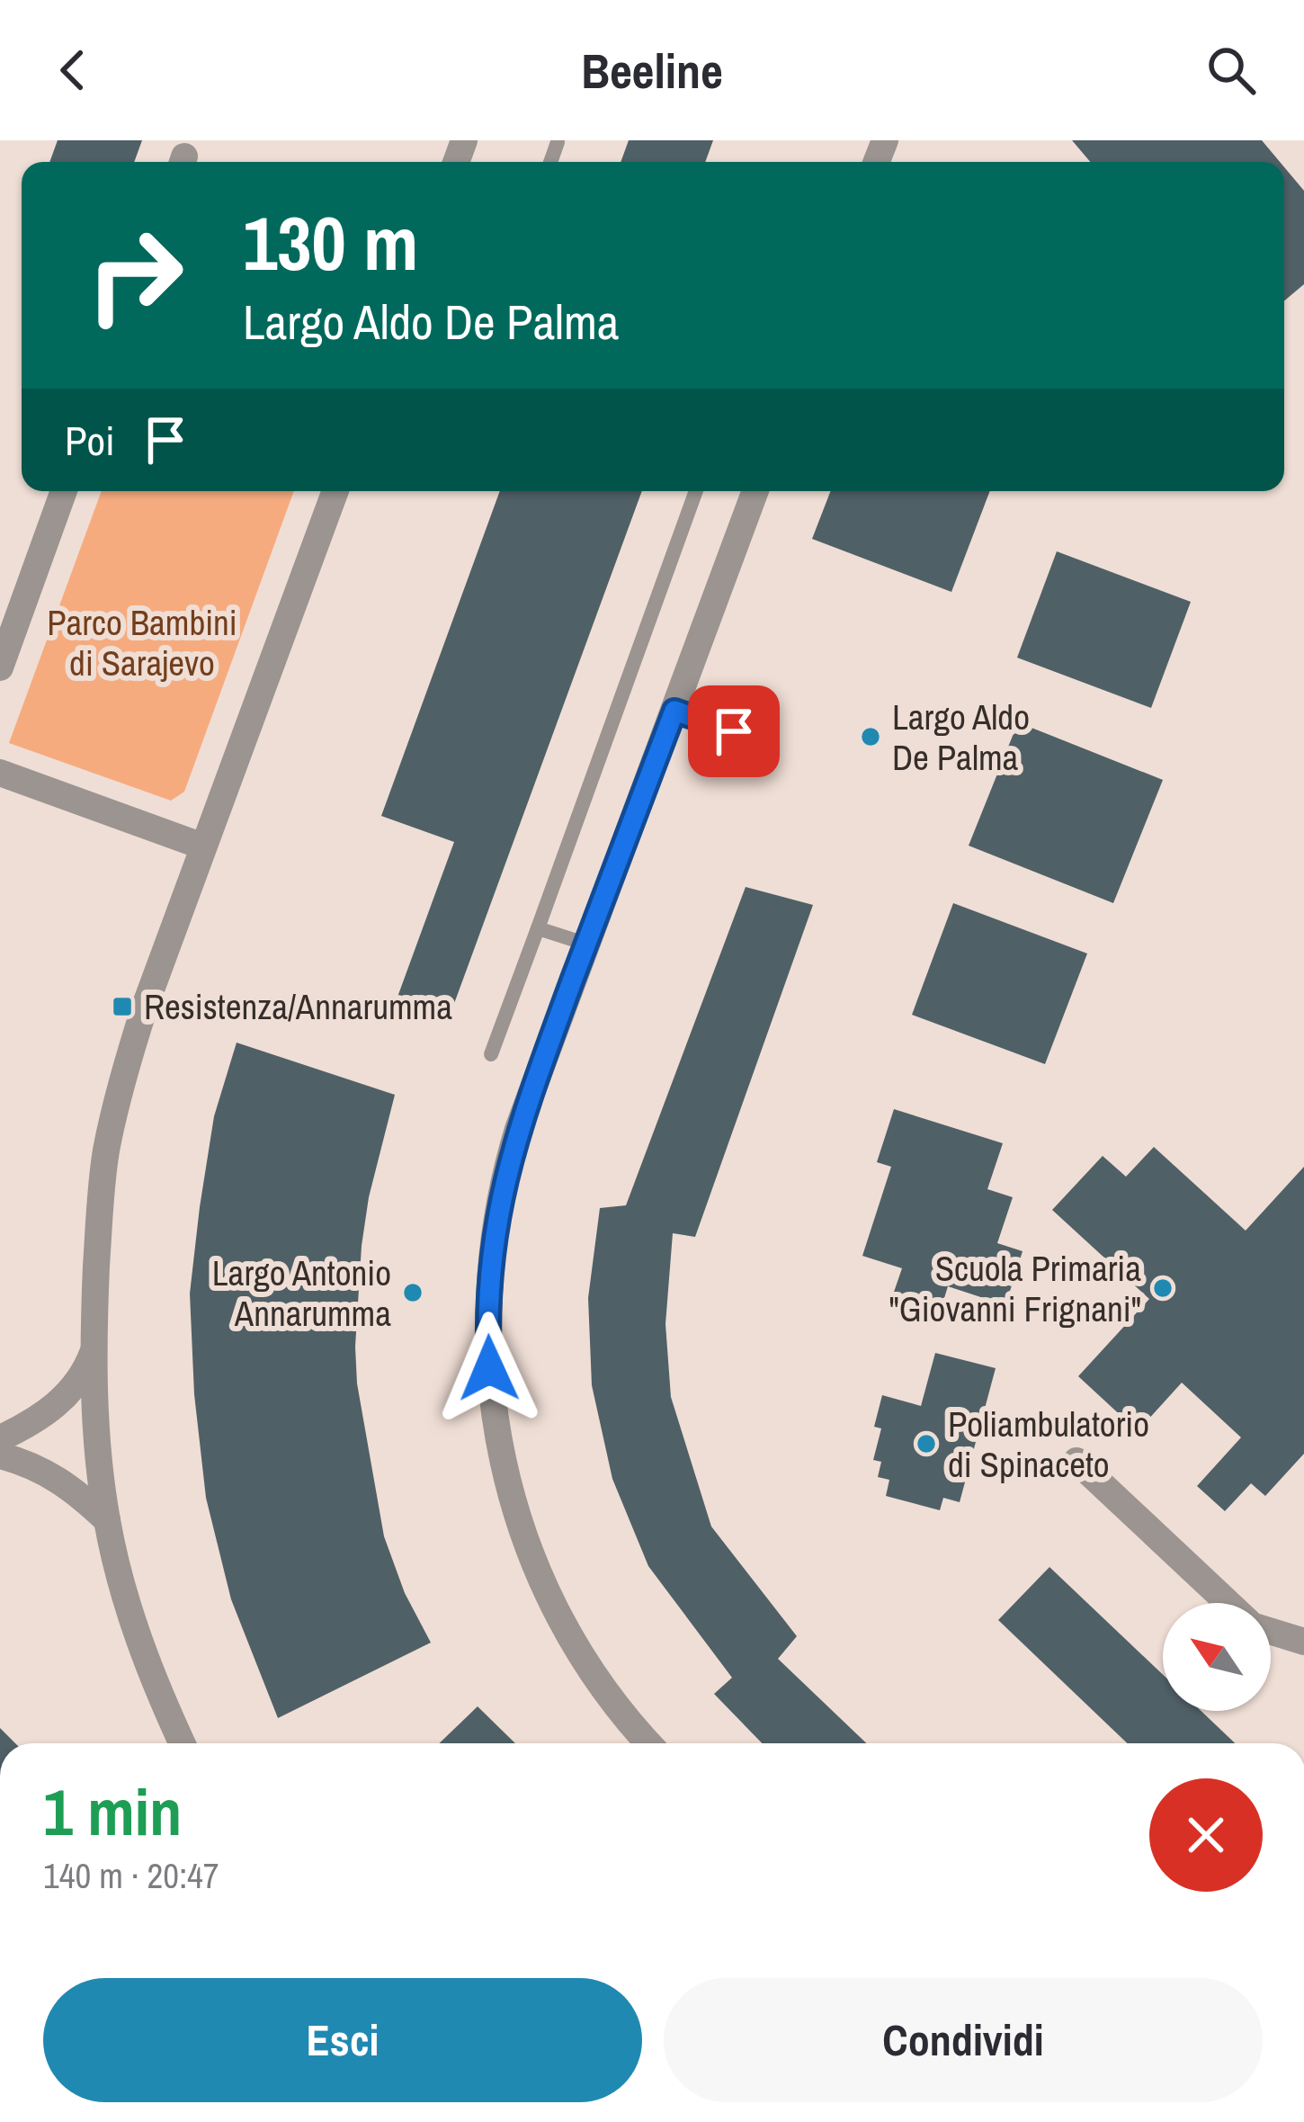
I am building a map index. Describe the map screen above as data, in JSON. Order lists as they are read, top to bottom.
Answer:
{
  "parks": ["Parco Bambini di Sarajevo"],
  "places": {
    "other": [
      "Largo Aldo De Palma",
      "Scuola Primaria \"Giovanni Frignani\"",
      "Largo Antonio Annarumma",
      "Poliambulatorio di Spinaceto"
    ],
    "transit": ["Resistenza/Annarumma"]
  },
  "north": "top left",
  "page": {
    "header": "Beeline",
    "turn": ["130 m", "Largo Aldo De Palma"],
    "then": "Poi",
    "heading": ["1 min", "140 m · 20:47"],
    "buttons": ["Esci", "Condividi"]
  }
}
